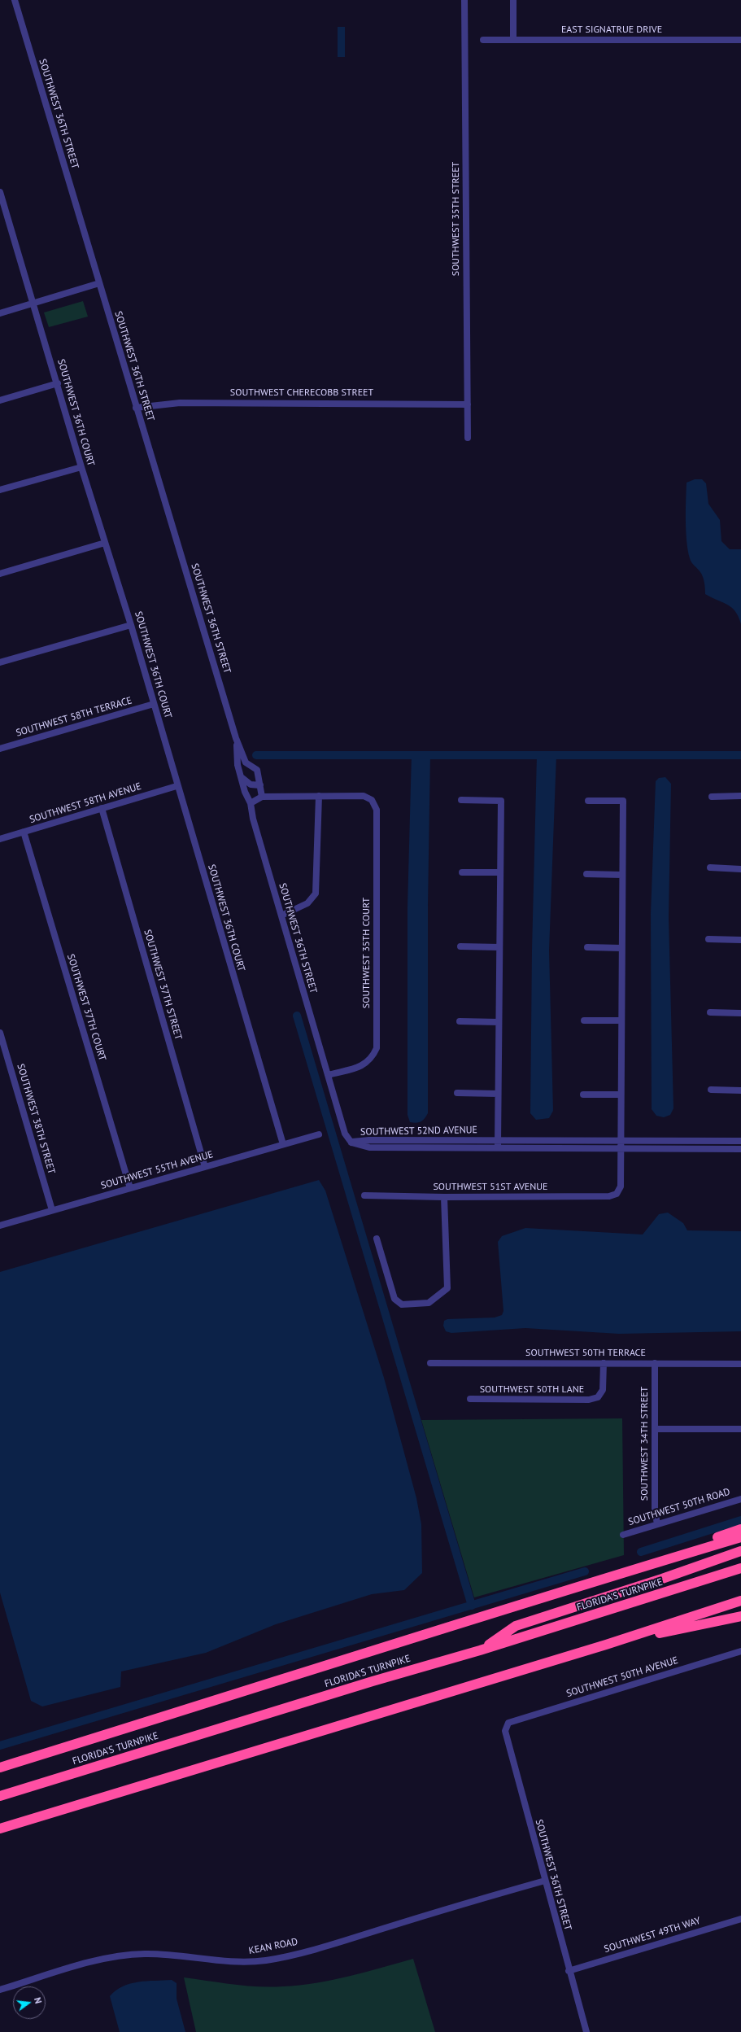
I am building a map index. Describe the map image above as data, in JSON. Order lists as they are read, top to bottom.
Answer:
{
  "streets": {
    "highway": ["FLORIDA'S TURNPIKE"],
    "street": [
      "EAST SIGNATRUE DRIVE",
      "SOUTHWEST 36TH STREET",
      "SOUTHWEST 35TH STREET",
      "SOUTHWEST CHERECOBB STREET",
      "SOUTHWEST 36TH COURT",
      "SOUTHWEST 58TH TERRACE",
      "SOUTHWEST 58TH AVENUE",
      "SOUTHWEST 35TH COURT",
      "SOUTHWEST 37TH STREET",
      "SOUTHWEST 37TH COURT",
      "SOUTHWEST 38TH STREET",
      "SOUTHWEST 52ND AVENUE",
      "SOUTHWEST 55TH AVENUE",
      "SOUTHWEST 51ST AVENUE",
      "SOUTHWEST 50TH TERRACE",
      "SOUTHWEST 50TH LANE",
      "SOUTHWEST 34TH STREET",
      "SOUTHWEST 50TH ROAD",
      "SOUTHWEST 50TH AVENUE",
      "SOUTHWEST 49TH WAY",
      "KEAN ROAD"
    ]
  },
  "crossings": [
    ["SOUTHWEST 36TH STREET", "SOUTHWEST CHERECOBB STREET"],
    ["SOUTHWEST 36TH STREET", "SOUTHWEST 35TH COURT"],
    ["SOUTHWEST 36TH STREET", "SOUTHWEST 52ND AVENUE"],
    ["SOUTHWEST 36TH STREET", "SOUTHWEST 50TH AVENUE"],
    ["SOUTHWEST 36TH STREET", "SOUTHWEST 49TH WAY"],
    ["SOUTHWEST 36TH STREET", "KEAN ROAD"],
    ["SOUTHWEST 35TH STREET", "SOUTHWEST CHERECOBB STREET"],
    ["SOUTHWEST 36TH COURT", "SOUTHWEST 58TH TERRACE"],
    ["SOUTHWEST 36TH COURT", "SOUTHWEST 58TH AVENUE"],
    ["SOUTHWEST 36TH COURT", "SOUTHWEST 55TH AVENUE"],
    ["SOUTHWEST 58TH AVENUE", "SOUTHWEST 37TH STREET"],
    ["SOUTHWEST 58TH AVENUE", "SOUTHWEST 37TH COURT"],
    ["SOUTHWEST 37TH STREET", "SOUTHWEST 55TH AVENUE"],
    ["SOUTHWEST 37TH COURT", "SOUTHWEST 55TH AVENUE"],
    ["SOUTHWEST 38TH STREET", "SOUTHWEST 55TH AVENUE"],
    ["SOUTHWEST 52ND AVENUE", "SOUTHWEST 51ST AVENUE"],
    ["SOUTHWEST 50TH TERRACE", "SOUTHWEST 50TH LANE"],
    ["SOUTHWEST 50TH TERRACE", "SOUTHWEST 34TH STREET"],
    ["SOUTHWEST 34TH STREET", "SOUTHWEST 50TH ROAD"]
  ],
  "north": "right"
}
